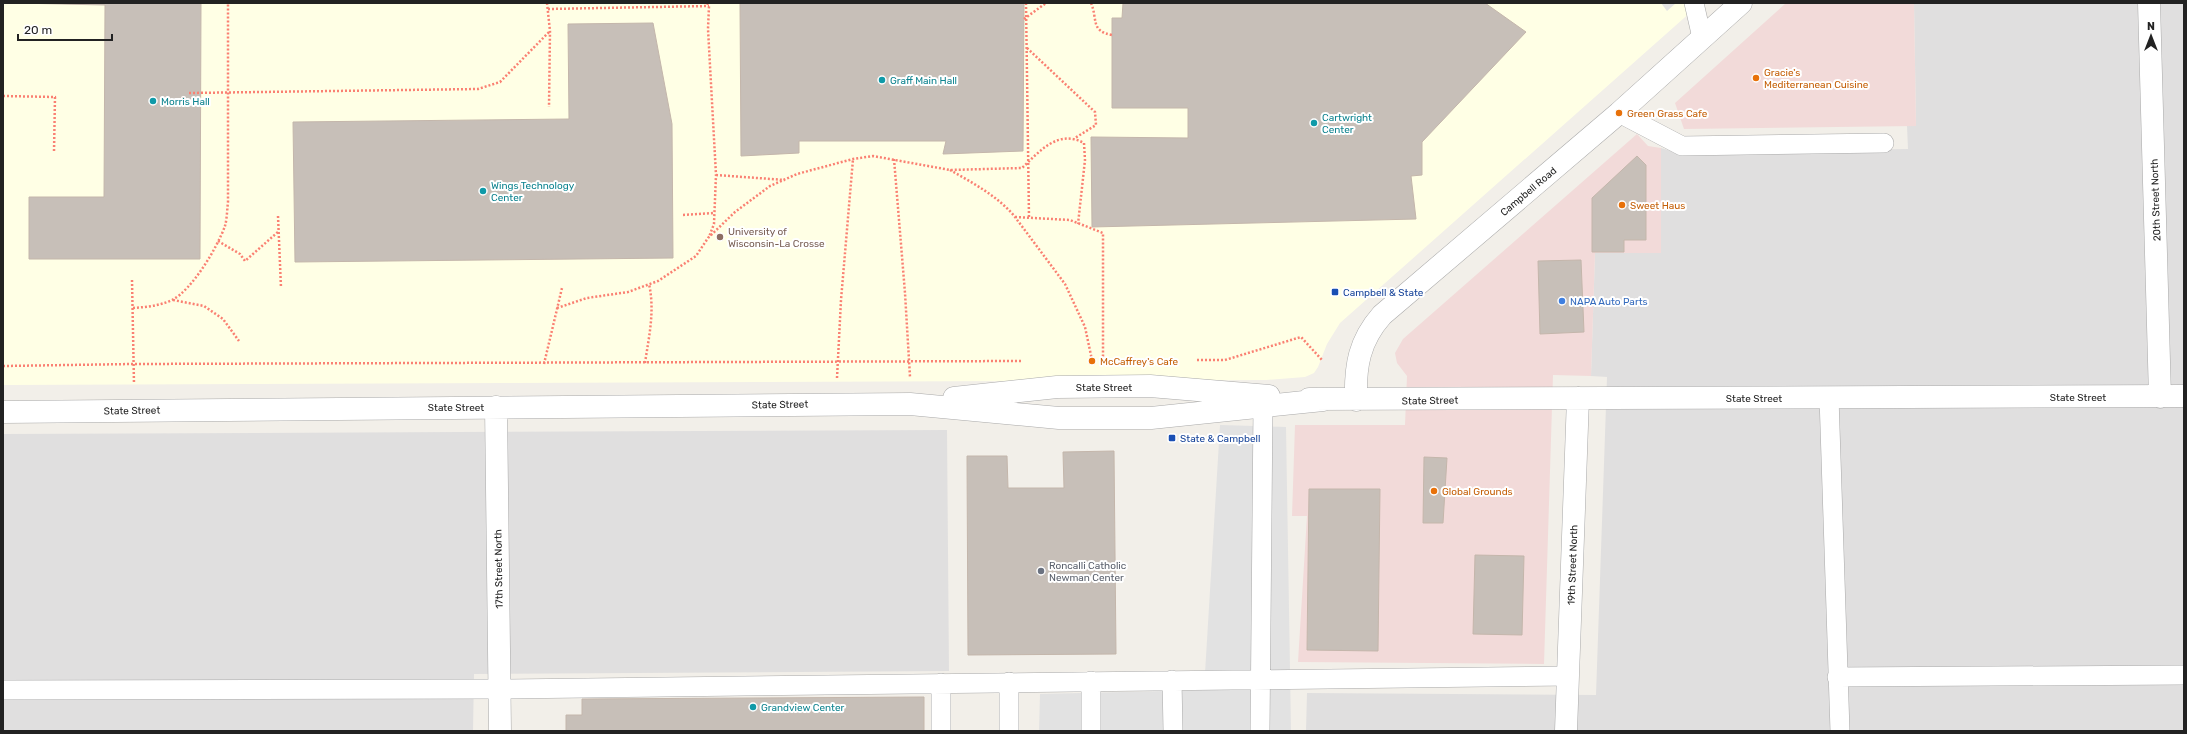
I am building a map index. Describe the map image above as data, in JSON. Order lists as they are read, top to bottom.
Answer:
{
  "streets": {
    "street": [
      "Campbell Road",
      "20th Street North",
      "State Street",
      "19th Street North",
      "17th Street North"
    ]
  },
  "crossings": [
    ["Campbell Road", "State Street"],
    ["20th Street North", "State Street"],
    ["State Street", "19th Street North"],
    ["State Street", "17th Street North"]
  ],
  "places": {
    "other": [
      "Gracie's Mediterranean Cuisine",
      "Graff Main Hall",
      "Morris Hall",
      "Green Grass Cafe",
      "Cartwright Center",
      "Wings Technology Center",
      "Sweet Haus",
      "University of Wisconsin-La Crosse",
      "NAPA Auto Parts",
      "McCaffrey's Cafe",
      "Global Grounds",
      "Roncalli Catholic Newman Center",
      "Grandview Center"
    ],
    "transit": ["Campbell & State", "State & Campbell"]
  },
  "scale_bar": "20 m",
  "north": "top"
}
